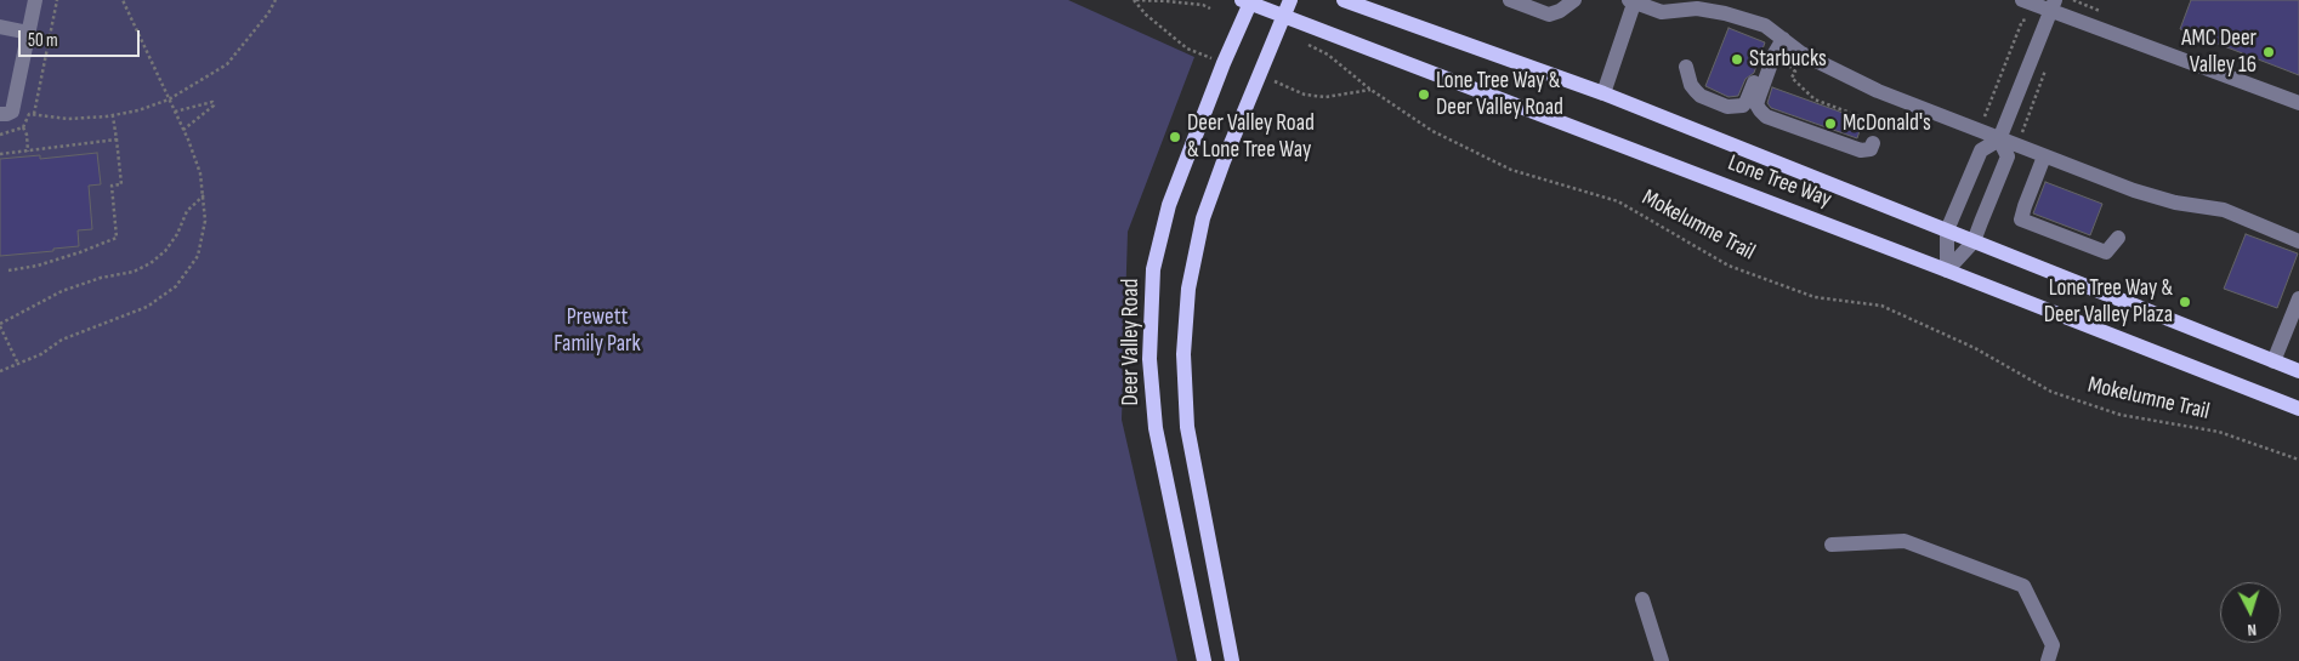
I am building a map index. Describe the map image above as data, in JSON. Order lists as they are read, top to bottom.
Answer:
{
  "streets": {
    "main road": ["Lone Tree Way", "Deer Valley Road"],
    "path": ["Mokelumne Trail"]
  },
  "crossings": [
    ["Lone Tree Way", "Deer Valley Road"]
  ],
  "parks": ["Prewett Family Park"],
  "places": [
    "AMC Deer Valley 16",
    "Starbucks",
    "Lone Tree Way & Deer Valley Road",
    "McDonald's",
    "Deer Valley Road & Lone Tree Way",
    "Lone Tree Way & Deer Valley Plaza"
  ],
  "scale_bar": "50 m",
  "north": "bottom"
}
